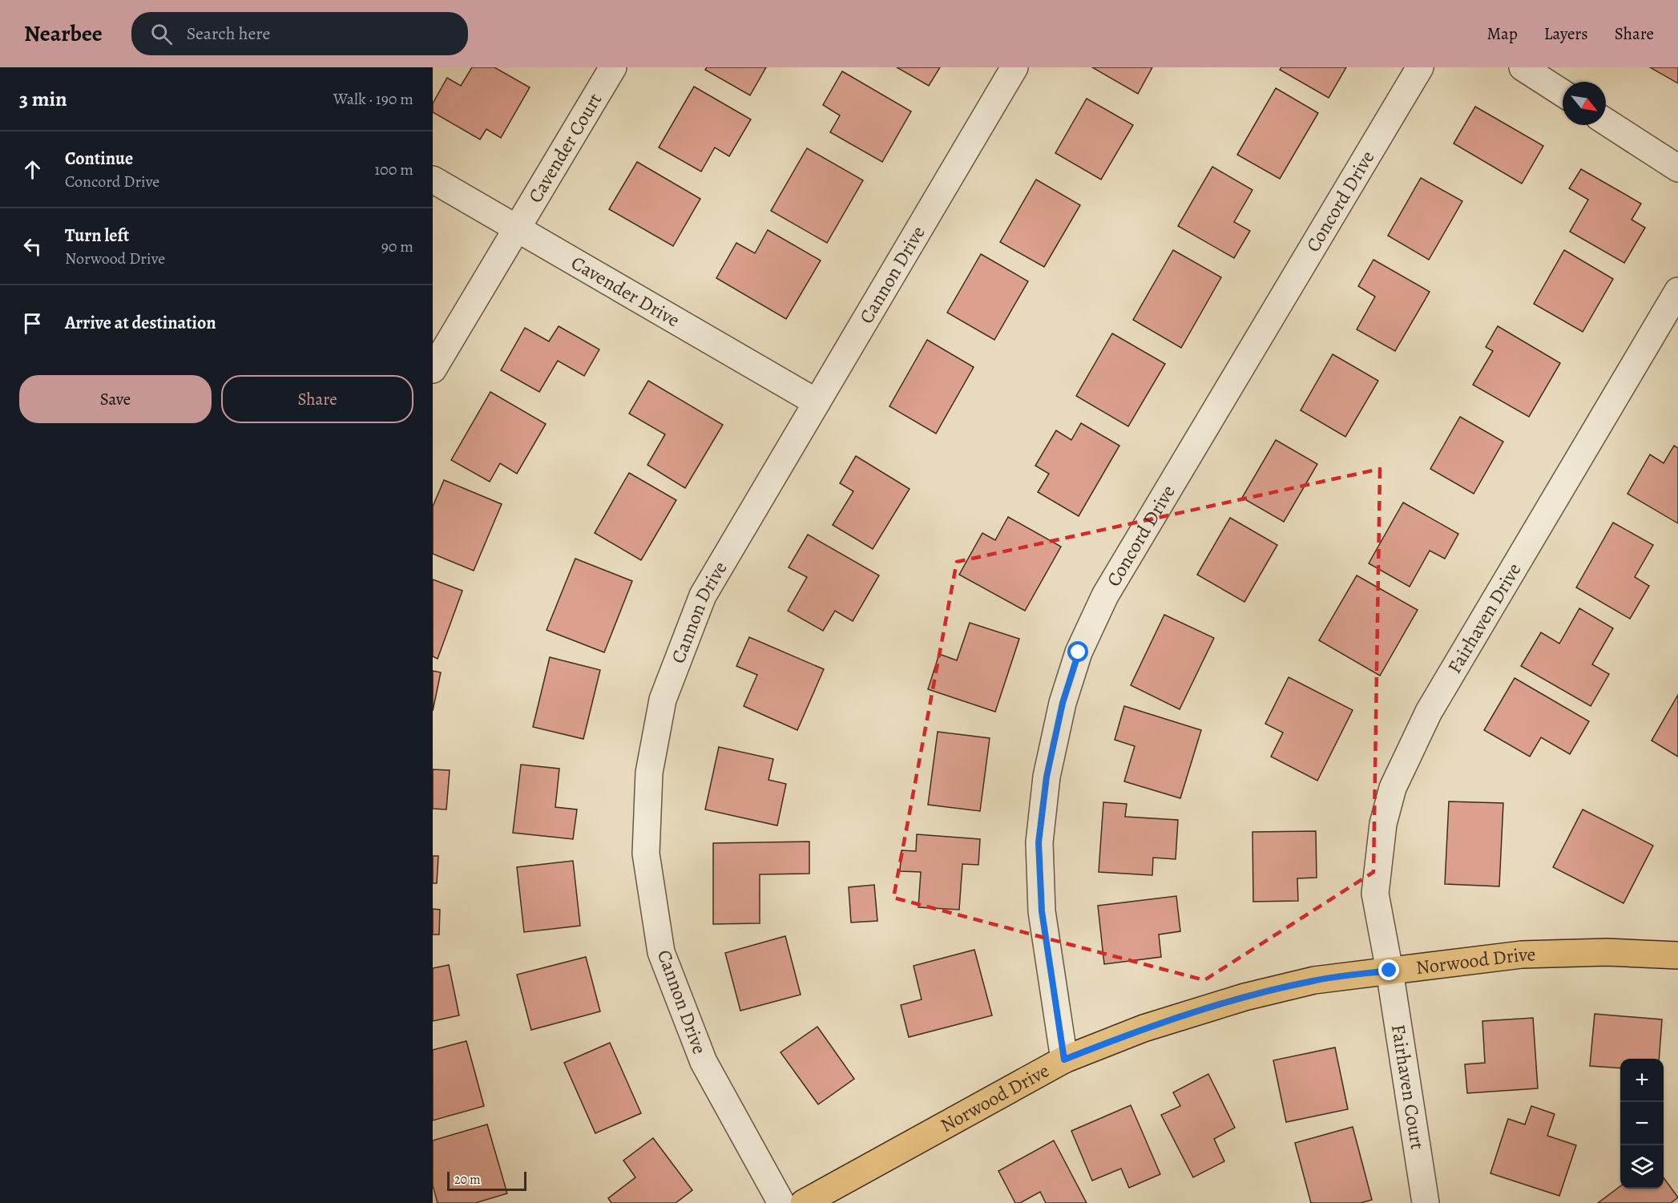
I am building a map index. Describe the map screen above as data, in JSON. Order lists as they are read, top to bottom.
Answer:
{
  "streets": {
    "main road": ["Norwood Drive"],
    "street": [
      "Cavender Court",
      "Concord Drive",
      "Cannon Drive",
      "Cavender Drive",
      "Fairhaven Drive",
      "Fairhaven Court"
    ]
  },
  "crossings": [
    ["Cavender Court", "Cavender Drive"],
    ["Concord Drive", "Norwood Drive"],
    ["Cannon Drive", "Cavender Drive"],
    ["Fairhaven Drive", "Norwood Drive"],
    ["Fairhaven Drive", "Fairhaven Court"],
    ["Norwood Drive", "Fairhaven Court"]
  ],
  "scale_bar": "20 m",
  "north": "bottom right",
  "page": {
    "header": "Nearbee",
    "search": "Search here",
    "nav": ["Map", "Layers", "Share"],
    "heading": ["3 min", "Walk · 190 m"],
    "list": [
      ["Continue", "Concord Drive", "100 m"],
      ["Turn left", "Norwood Drive", "90 m"],
      "Arrive at destination"
    ],
    "buttons": ["Save", "Share"],
    "map_buttons": ["+", "−"],
    "scale": "20 m"
  }
}
